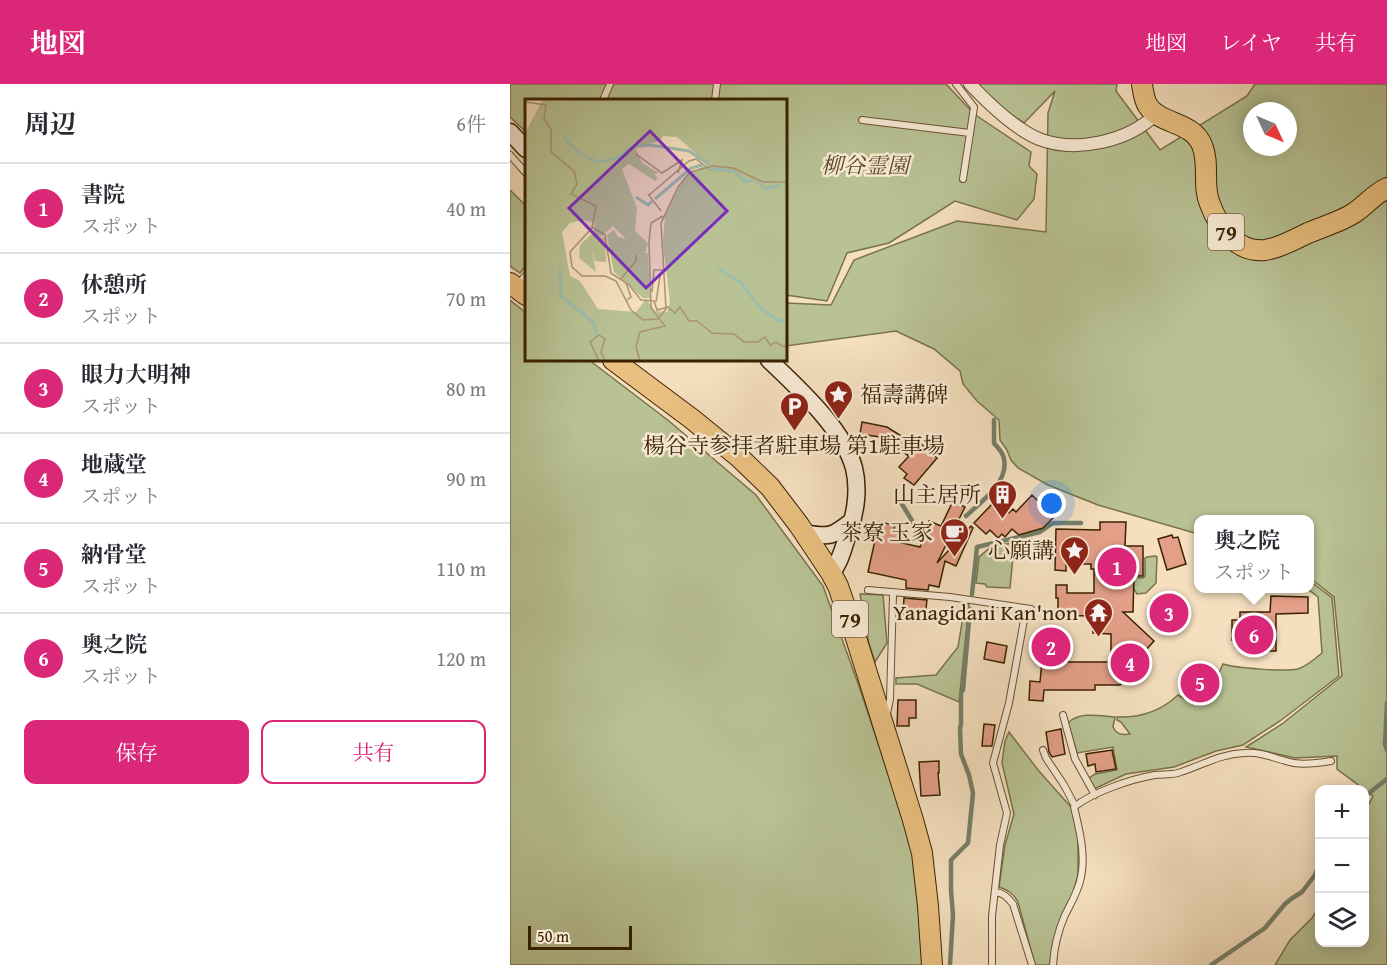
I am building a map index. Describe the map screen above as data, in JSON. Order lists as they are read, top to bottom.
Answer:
{
  "streets": {
    "main road": ["79"]
  },
  "parks": ["柳谷霊園"],
  "places": {
    "place": ["福壽講碑", "心願講"],
    "parking": ["楊谷寺参拝者駐車場 第1駐車場"],
    "building": ["山主居所"],
    "cafe": ["茶寮 玉家"],
    "temple": ["Yanagidani Kan'non"]
  },
  "scale_bar": "50 m",
  "north": "bottom right",
  "page": {
    "header": "地図",
    "nav": ["地図", "レイヤ", "共有"],
    "heading": ["周辺", "6件"],
    "list": [
      {
        "mark": "1",
        "name": "書院",
        "note": "スポット",
        "value": "40 m"
      },
      {
        "mark": "2",
        "name": "休憩所",
        "note": "スポット",
        "value": "70 m"
      },
      {
        "mark": "3",
        "name": "眼力大明神",
        "note": "スポット",
        "value": "80 m"
      },
      {
        "mark": "4",
        "name": "地蔵堂",
        "note": "スポット",
        "value": "90 m"
      },
      {
        "mark": "5",
        "name": "納骨堂",
        "note": "スポット",
        "value": "110 m"
      },
      {
        "mark": "6",
        "name": "奥之院",
        "note": "スポット",
        "value": "120 m"
      }
    ],
    "popup": ["奥之院", "スポット"],
    "pins": [
      "1",
      "3",
      "6",
      "2",
      "4",
      "5"
    ],
    "buttons": ["保存", "共有"],
    "map_buttons": ["+", "−"],
    "scale": "50 m"
  }
}
